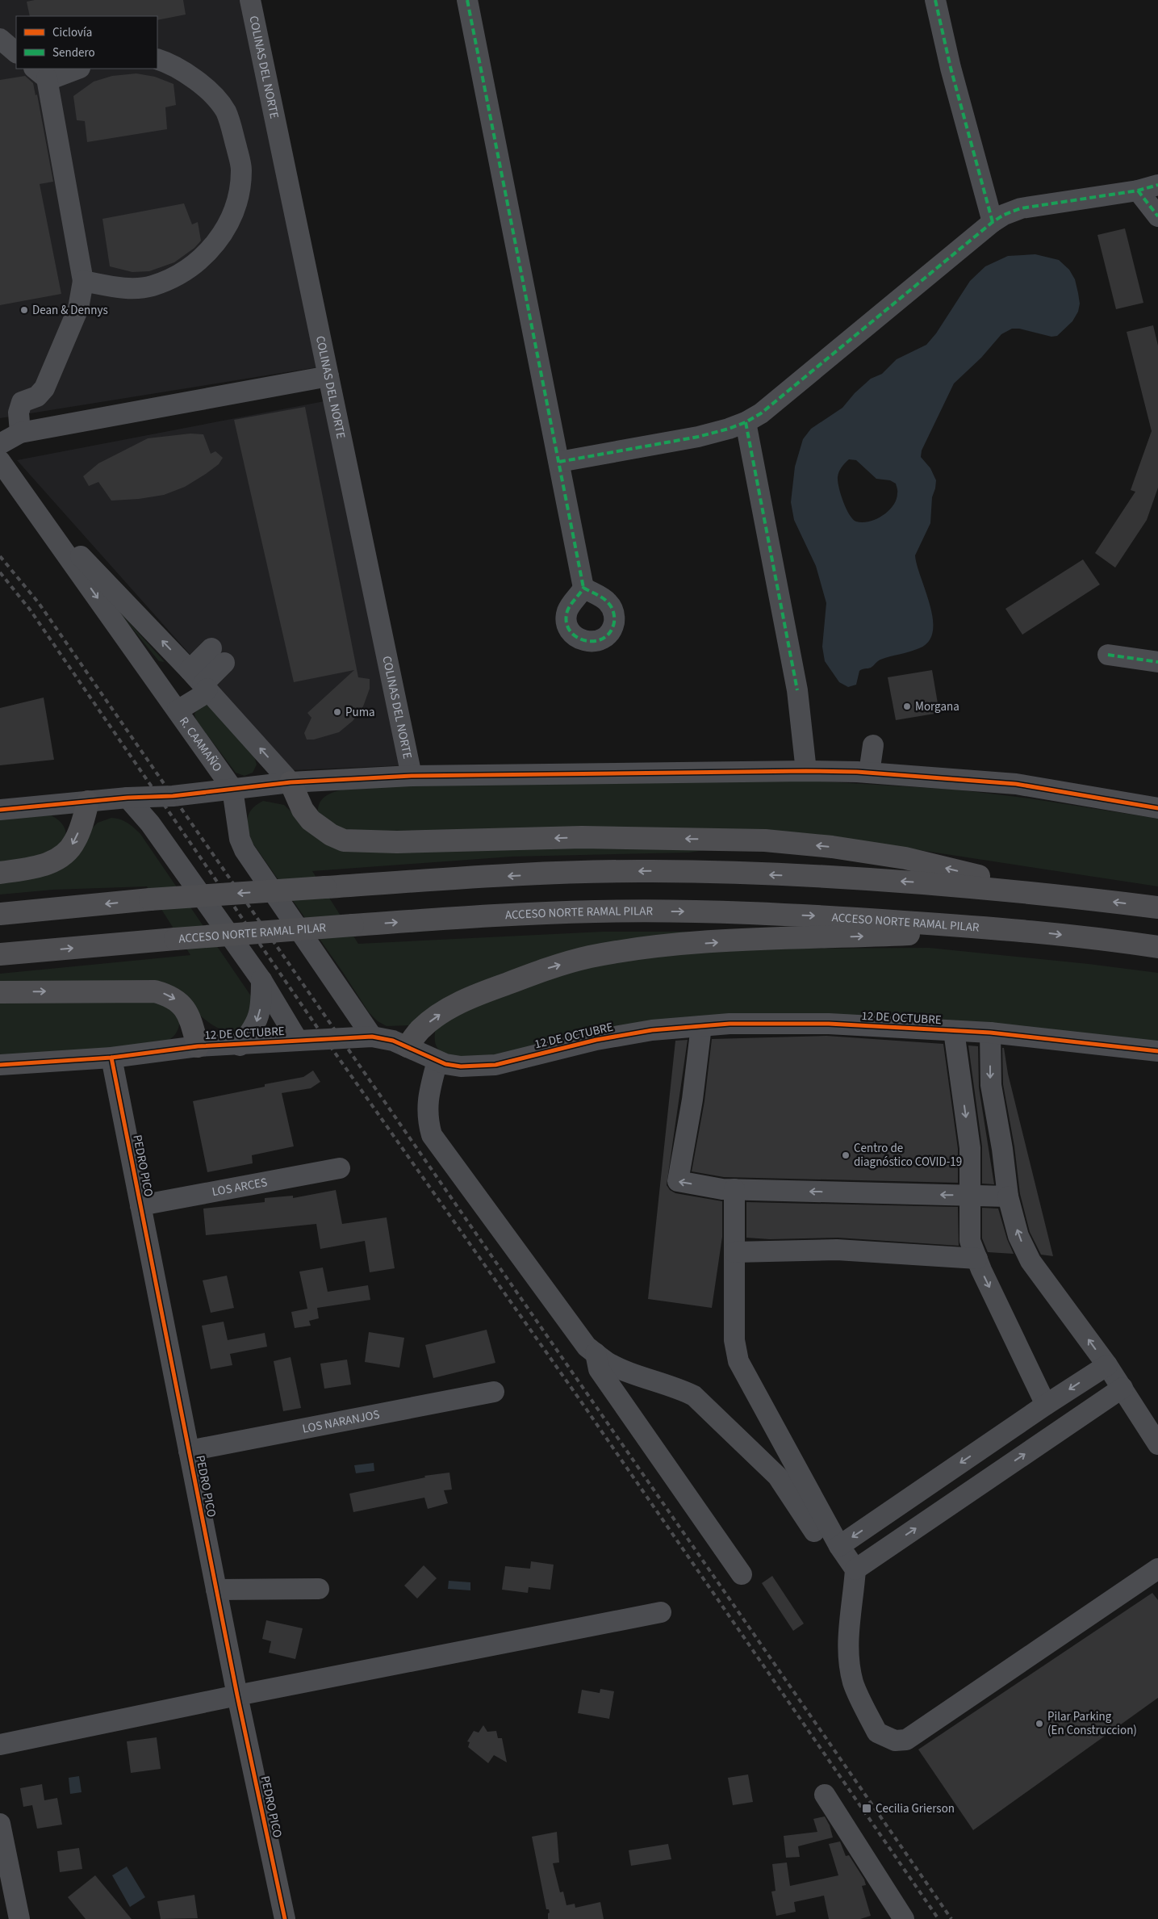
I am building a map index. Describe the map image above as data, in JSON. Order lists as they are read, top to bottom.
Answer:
{
  "streets": {
    "highway": ["ACCESO NORTE RAMAL PILAR"],
    "street": [
      "COLINAS DEL NORTE",
      "R. CAAMAÑO",
      "12 DE OCTUBRE",
      "PEDRO PICO",
      "LOS ARCES",
      "LOS NARANJOS"
    ]
  },
  "crossings": [
    ["R. CAAMAÑO", "12 DE OCTUBRE"],
    ["12 DE OCTUBRE", "PEDRO PICO"],
    ["PEDRO PICO", "LOS ARCES"],
    ["PEDRO PICO", "LOS NARANJOS"]
  ],
  "places": {
    "other": [
      "Dean & Dennys",
      "Morgana",
      "Puma",
      "Centro de diagnóstico COVID-19",
      "Pilar Parking (En Construccion)"
    ],
    "transit": ["Cecilia Grierson"]
  },
  "legend": ["Ciclovía", "Sendero"]
}
